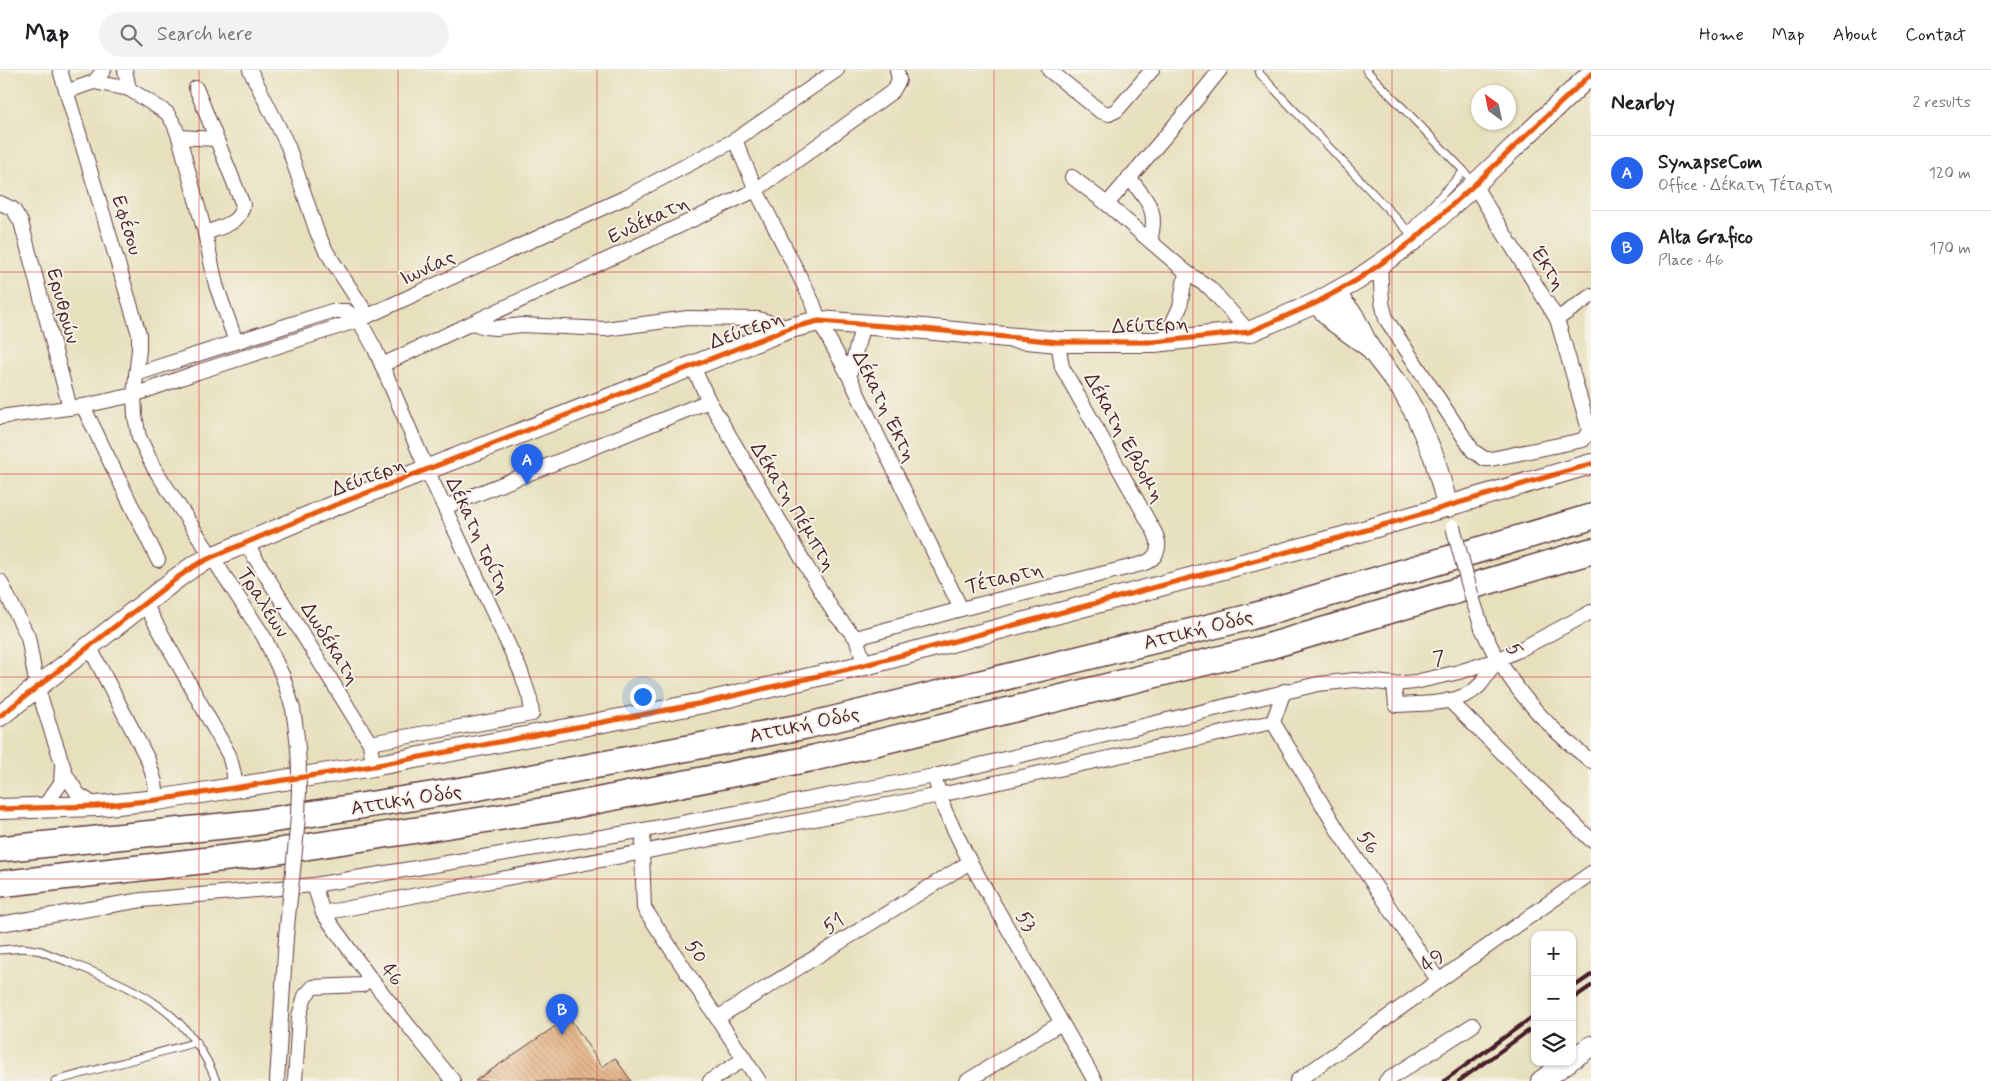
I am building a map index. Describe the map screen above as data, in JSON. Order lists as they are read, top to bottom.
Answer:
{
  "streets": {
    "highway": ["Αττική Οδός"],
    "street": [
      "Ενδέκατη",
      "Εφέσου",
      "Ιωνίας",
      "Έκτη",
      "Ερυθρών",
      "Δεύτερη",
      "Δέκατη Έκτη",
      "Δέκατη Έβδομη",
      "Δέκατη Πέμπτη",
      "Δέκατη τρίτη",
      "Τέταρτη",
      "Τραλέων",
      "Δωδέκατη",
      "5",
      "7",
      "56",
      "53",
      "51",
      "50",
      "49",
      "46"
    ]
  },
  "crossings": [
    ["Ενδέκατη", "Δέκατη Έκτη"],
    ["Ενδέκατη", "Δέκατη τρίτη"],
    ["Εφέσου", "Ιωνίας"],
    ["Εφέσου", "Τραλέων"],
    ["Ιωνίας", "Ερυθρών"],
    ["Ιωνίας", "Δέκατη Έκτη"],
    ["Ιωνίας", "Δέκατη τρίτη"],
    ["Ιωνίας", "Τραλέων"],
    ["Έκτη", "Δεύτερη"],
    ["Δεύτερη", "Δέκατη Έκτη"],
    ["Δεύτερη", "Δέκατη Έβδομη"],
    ["Δεύτερη", "Δέκατη Πέμπτη"],
    ["Δεύτερη", "Δέκατη τρίτη"],
    ["Δεύτερη", "Τραλέων"],
    ["Δεύτερη", "Δωδέκατη"],
    ["Δέκατη Έκτη", "Τέταρτη"],
    ["Δέκατη Έβδομη", "Τέταρτη"],
    ["Δέκατη Πέμπτη", "Τέταρτη"],
    ["Δέκατη τρίτη", "Δωδέκατη"],
    ["5", "7"],
    ["7", "53"],
    ["7", "50"],
    ["7", "46"],
    ["56", "49"],
    ["53", "51"],
    ["51", "50"]
  ],
  "north": "top left",
  "page": {
    "header": "Map",
    "search": "Search here",
    "nav": [
      "Home",
      "Map",
      "About",
      "Contact"
    ],
    "heading": ["Nearby", "2 results"],
    "list": [
      {
        "mark": "A",
        "name": "SynapseCom",
        "note": "Office · Δέκατη Τέταρτη",
        "value": "120 m"
      },
      {
        "mark": "B",
        "name": "Alta Grafico",
        "note": "Place · 46",
        "value": "170 m"
      }
    ],
    "pins": ["A", "B"],
    "map_buttons": ["+", "−"]
  }
}
